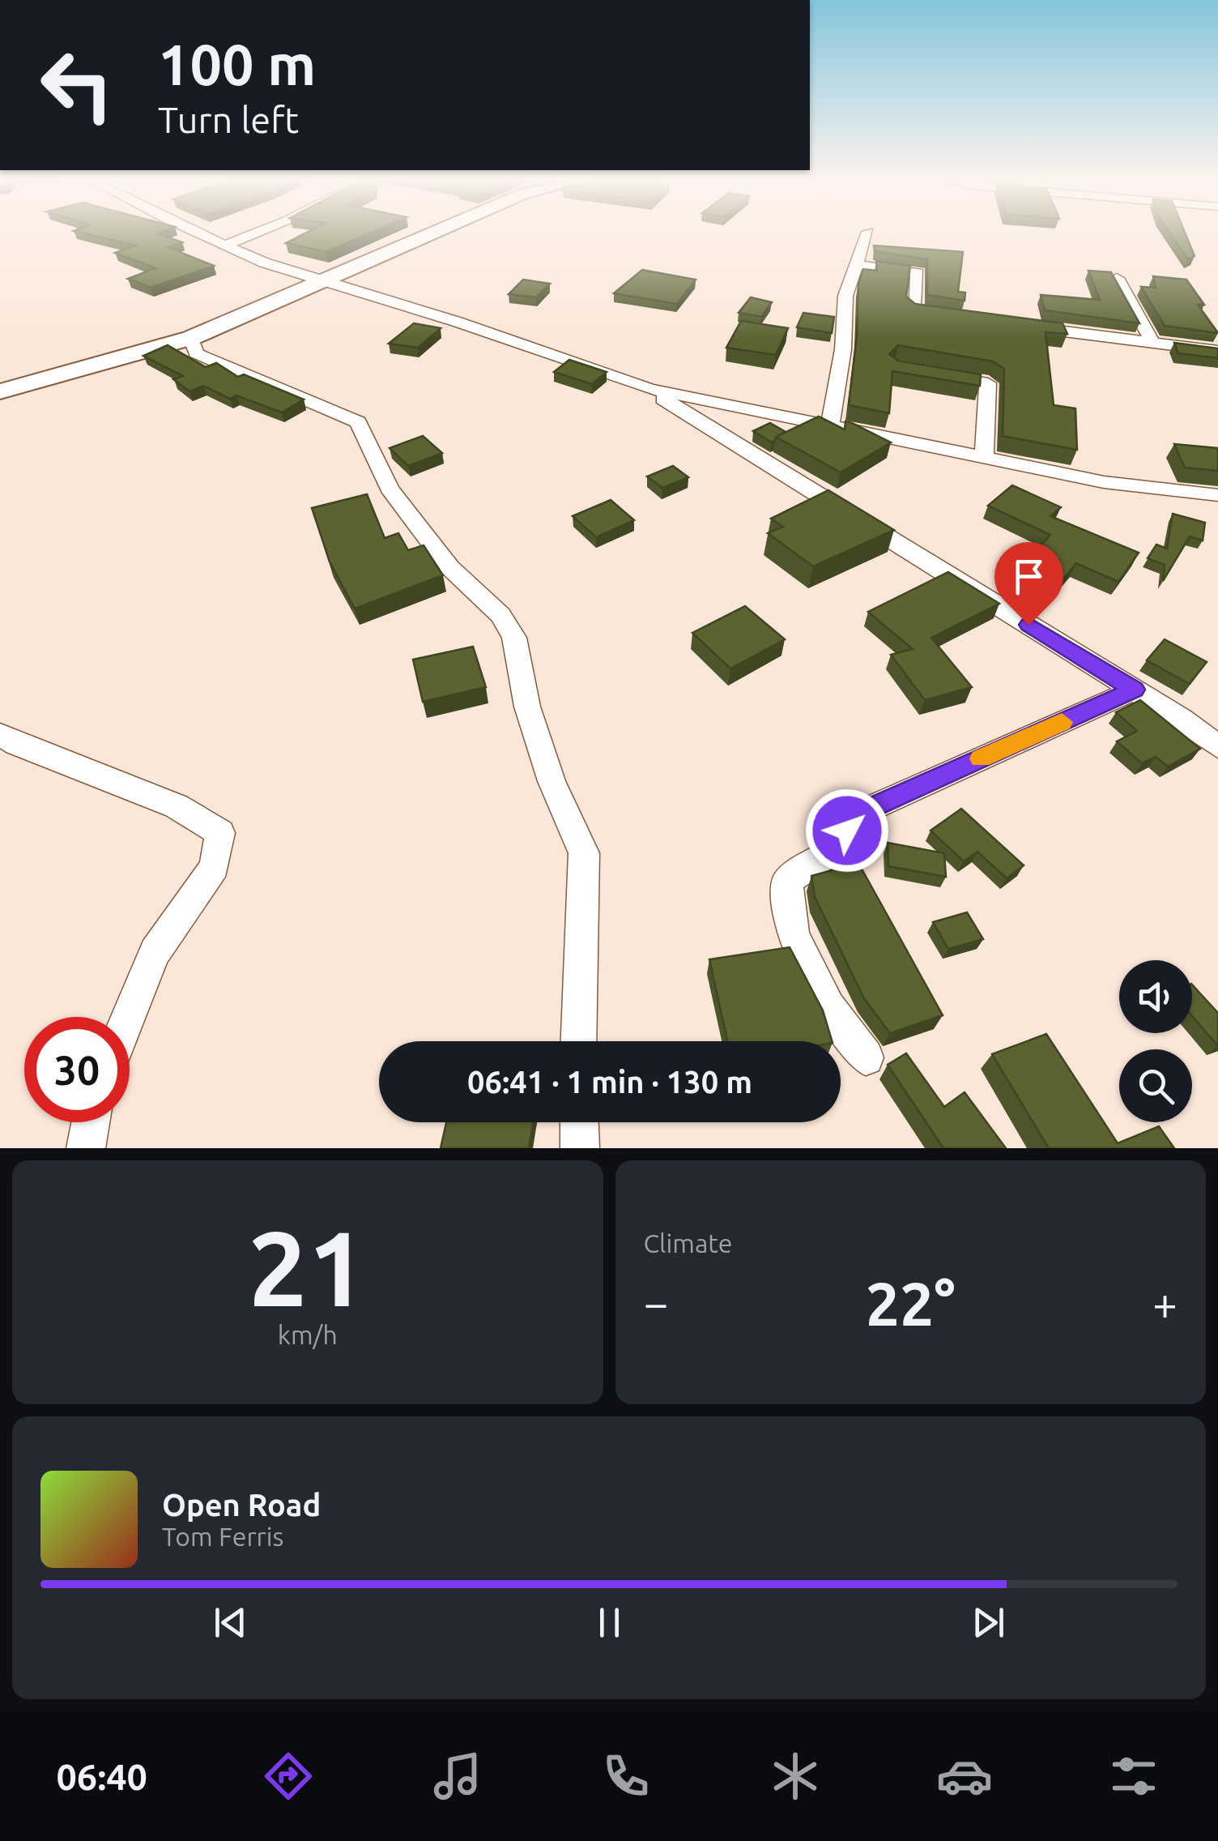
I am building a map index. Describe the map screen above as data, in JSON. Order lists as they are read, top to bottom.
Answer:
{
  "page": {
    "turn": ["100 m", "Turn left"],
    "limit": "30",
    "trip": "06:41 · 1 min · 130 m",
    "tile": [
      ["21", "km/h"],
      "Climate"
    ],
    "heat": ["−", "22°", "+"],
    "song": ["Open Road", "Tom Ferris"],
    "tabs": "06:40"
  }
}
